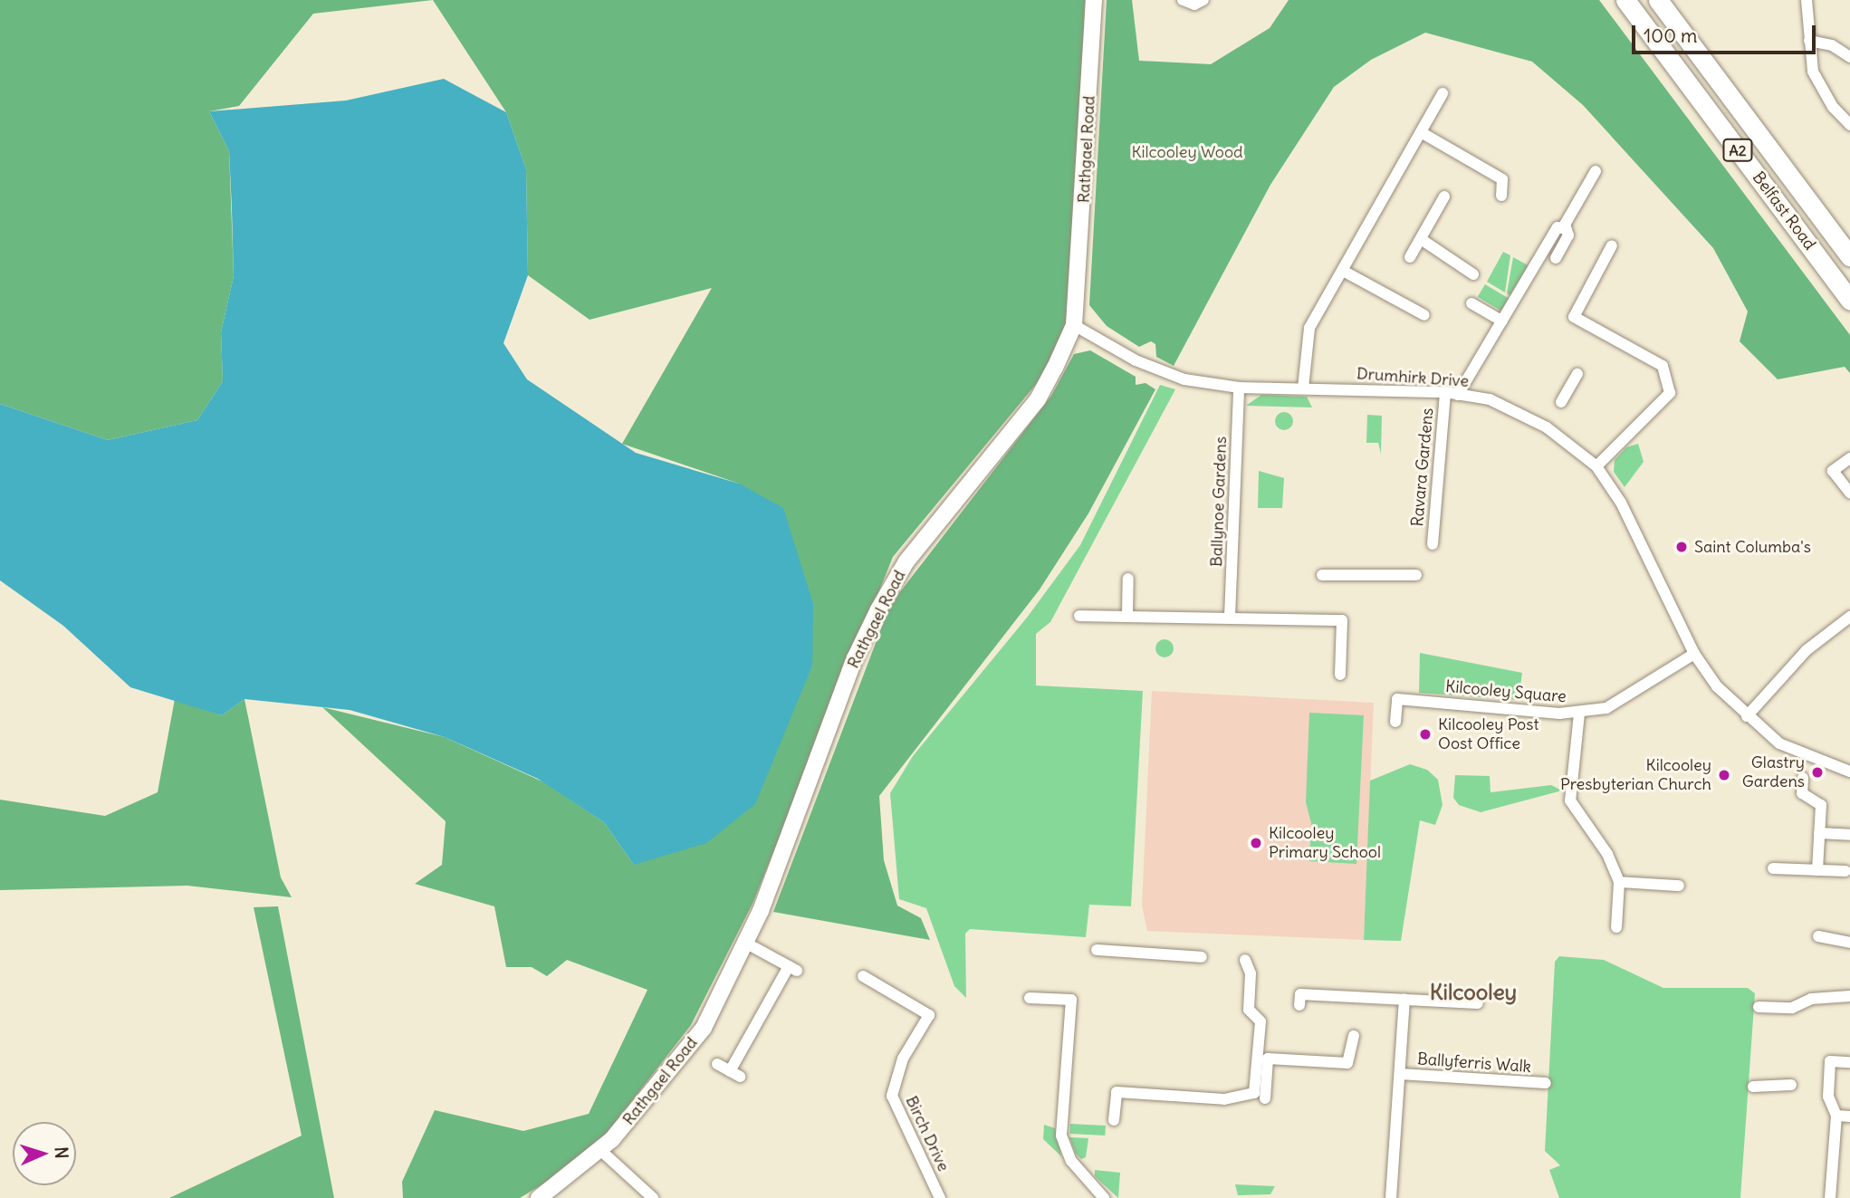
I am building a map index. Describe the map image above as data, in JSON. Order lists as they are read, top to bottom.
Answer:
{
  "streets": {
    "highway": ["A2", "Belfast Road"],
    "street": [
      "Rathgael Road",
      "Drumhirk Drive",
      "Ravara Gardens",
      "Ballynoe Gardens",
      "Kilcooley Square",
      "Ballyferris Walk",
      "Birch Drive"
    ]
  },
  "crossings": [
    ["Rathgael Road", "Drumhirk Drive"],
    ["Drumhirk Drive", "Ravara Gardens"],
    ["Drumhirk Drive", "Ballynoe Gardens"],
    ["Drumhirk Drive", "Kilcooley Square"]
  ],
  "districts": ["Kilcooley"],
  "parks": ["Kilcooley Wood"],
  "places": [
    "Saint Columba's",
    "Kilcooley Post Oost Office",
    "Glastry Gardens",
    "Kilcooley Presbyterian Church",
    "Kilcooley Primary School"
  ],
  "scale_bar": "100 m",
  "north": "right"
}
